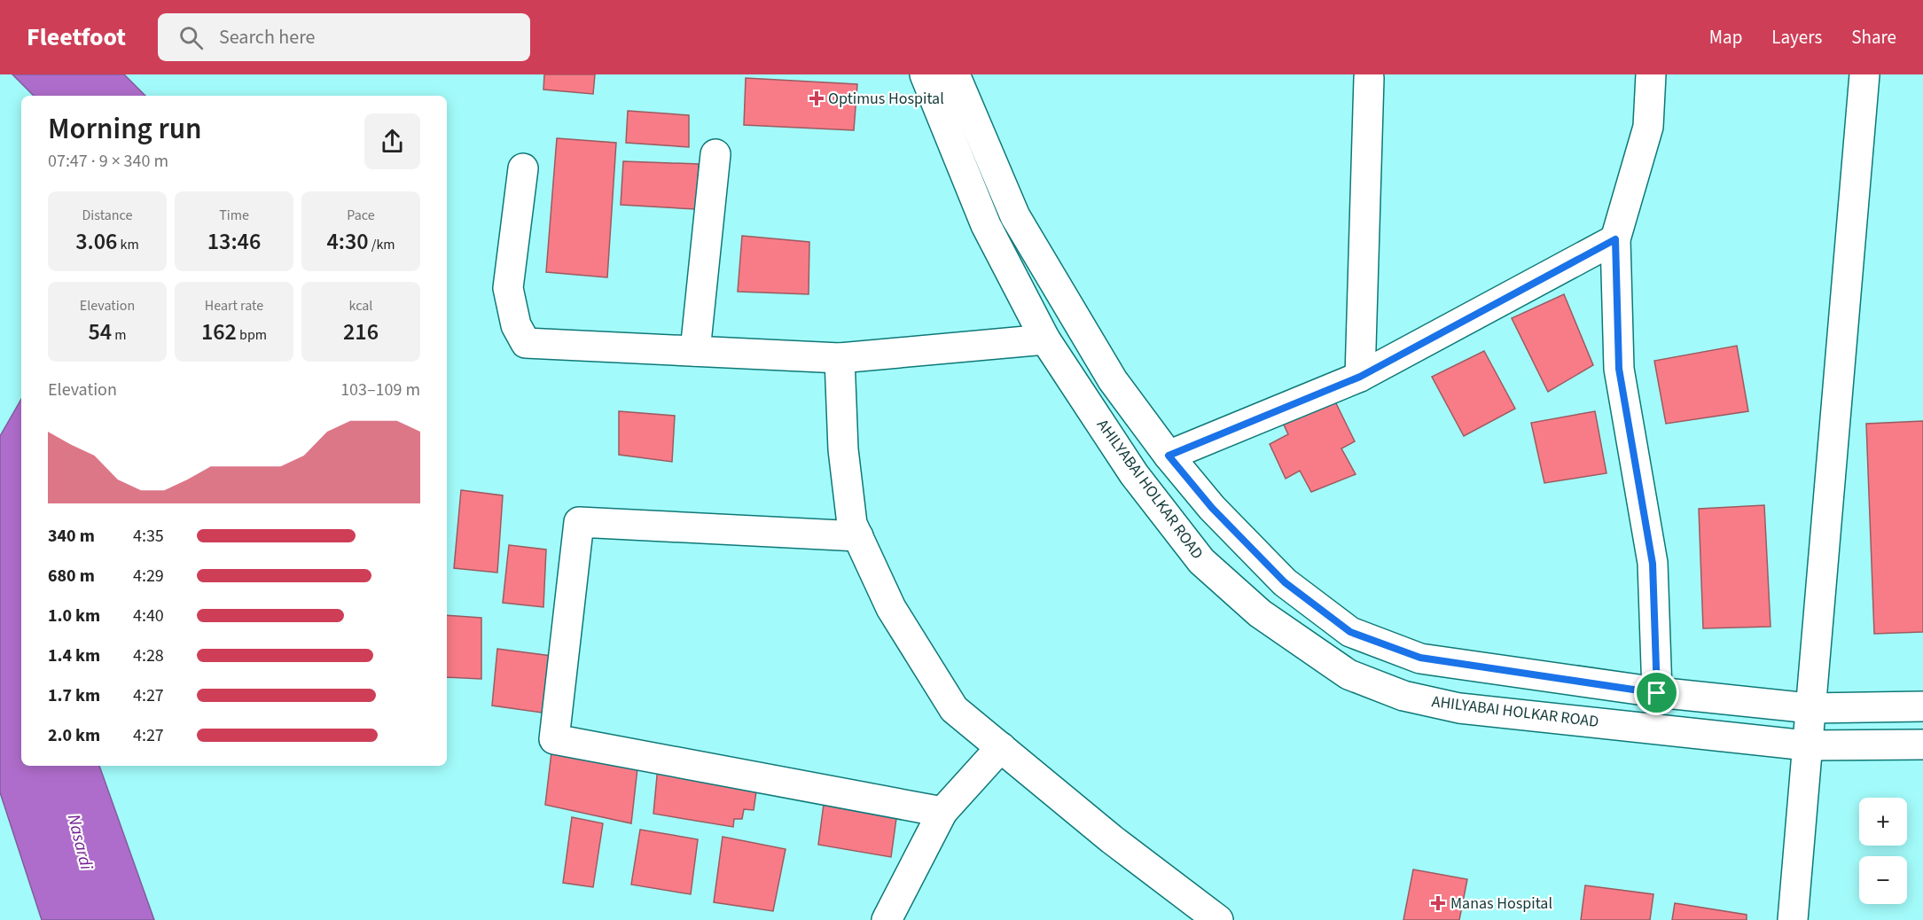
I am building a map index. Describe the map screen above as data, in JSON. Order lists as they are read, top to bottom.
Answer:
{
  "streets": {
    "street": ["AHILYABAI HOLKAR ROAD"]
  },
  "water": ["Nasardi"],
  "places": {
    "health": ["Optimus Hospital", "Manas Hospital"]
  },
  "page": {
    "header": "Fleetfoot",
    "search": "Search here",
    "nav": ["Map", "Layers", "Share"],
    "heading": ["Morning run", "07:47 · 9 × 340 m"],
    "stats": [
      ["Distance", "3.06 km"],
      ["Time", "13:46"],
      ["Pace", "4:30 /km"],
      ["Elevation", "54 m"],
      ["Heart rate", "162 bpm"],
      ["kcal", "216"]
    ],
    "chart": ["Elevation", "103–109 m"],
    "list": [
      {
        "name": "340 m",
        "note": "4:35"
      },
      {
        "name": "680 m",
        "note": "4:29"
      },
      {
        "name": "1.0 km",
        "note": "4:40"
      },
      {
        "name": "1.4 km",
        "note": "4:28"
      },
      {
        "name": "1.7 km",
        "note": "4:27"
      },
      {
        "name": "2.0 km",
        "note": "4:27"
      }
    ],
    "map_buttons": ["+", "−"]
  }
}
